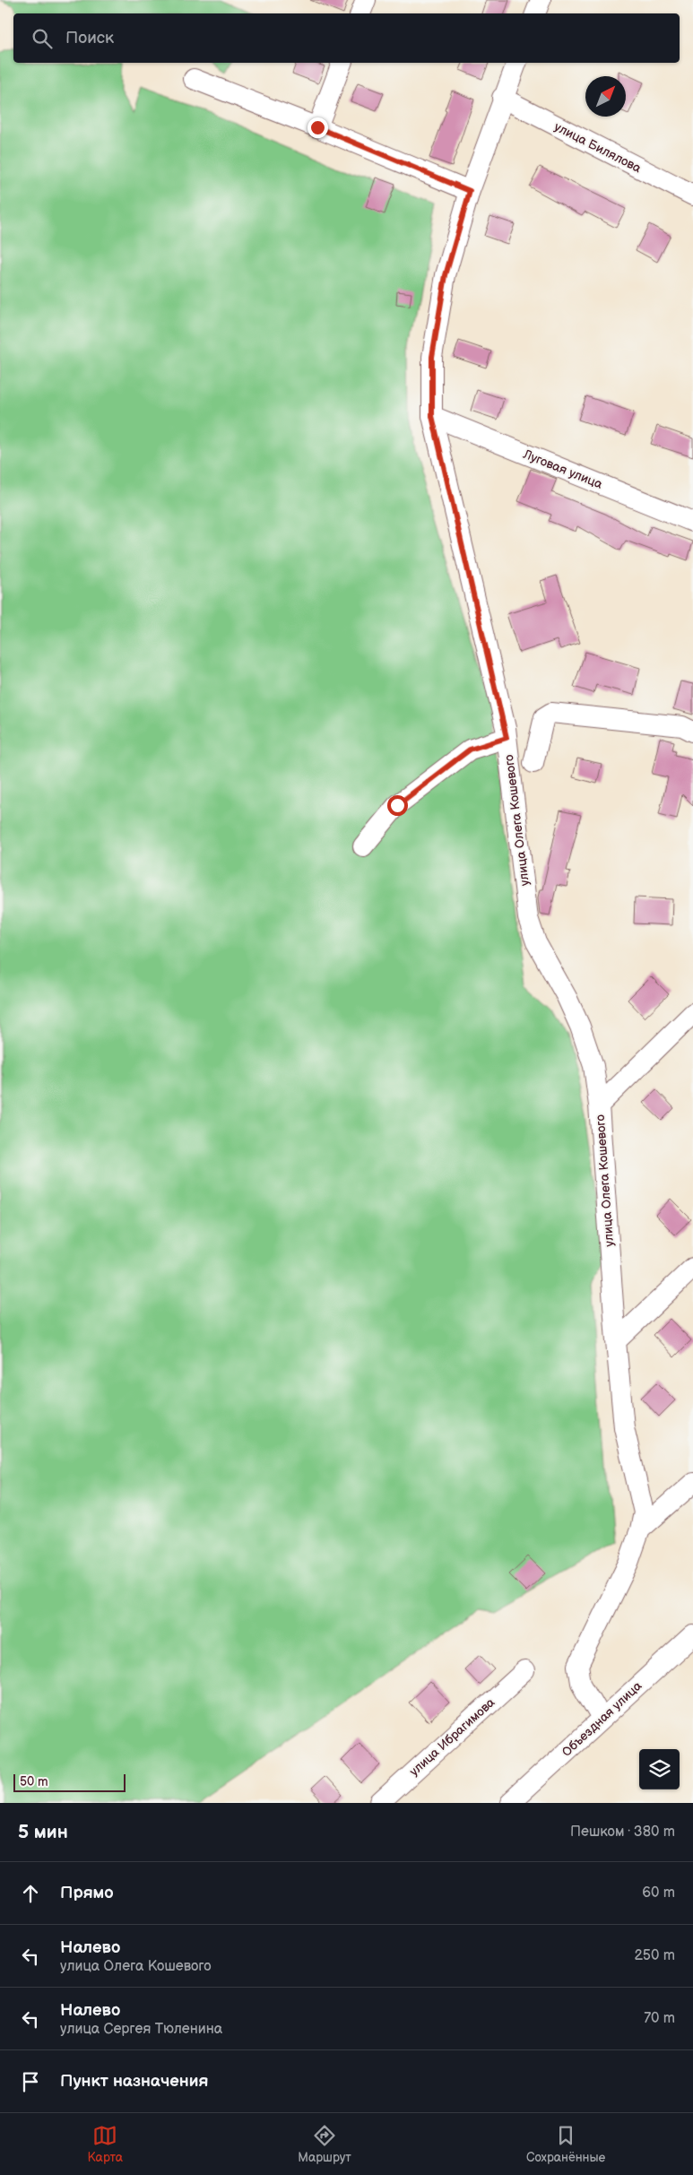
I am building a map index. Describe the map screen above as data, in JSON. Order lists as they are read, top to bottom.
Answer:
{
  "streets": {
    "street": [
      "улица Билялова",
      "Луговая улица",
      "улица Олега Кошевого",
      "Объездная улица",
      "улица Ибрагимова"
    ]
  },
  "crossings": [
    ["улица Билялова", "улица Олега Кошевого"],
    ["Луговая улица", "улица Олега Кошевого"],
    ["улица Олега Кошевого", "Объездная улица"]
  ],
  "scale_bar": "50 m",
  "north": "top right",
  "page": {
    "search": "Поиск",
    "scale": "50 m",
    "heading": ["5 мин", "Пешком · 380 m"],
    "list": [
      ["Прямо", "60 m"],
      ["Налево", "улица Олега Кошевого", "250 m"],
      ["Налево", "улица Сергея Тюленина", "70 m"],
      "Пункт назначения"
    ],
    "nav": ["Карта", "Маршрут", "Сохранённые"]
  }
}
